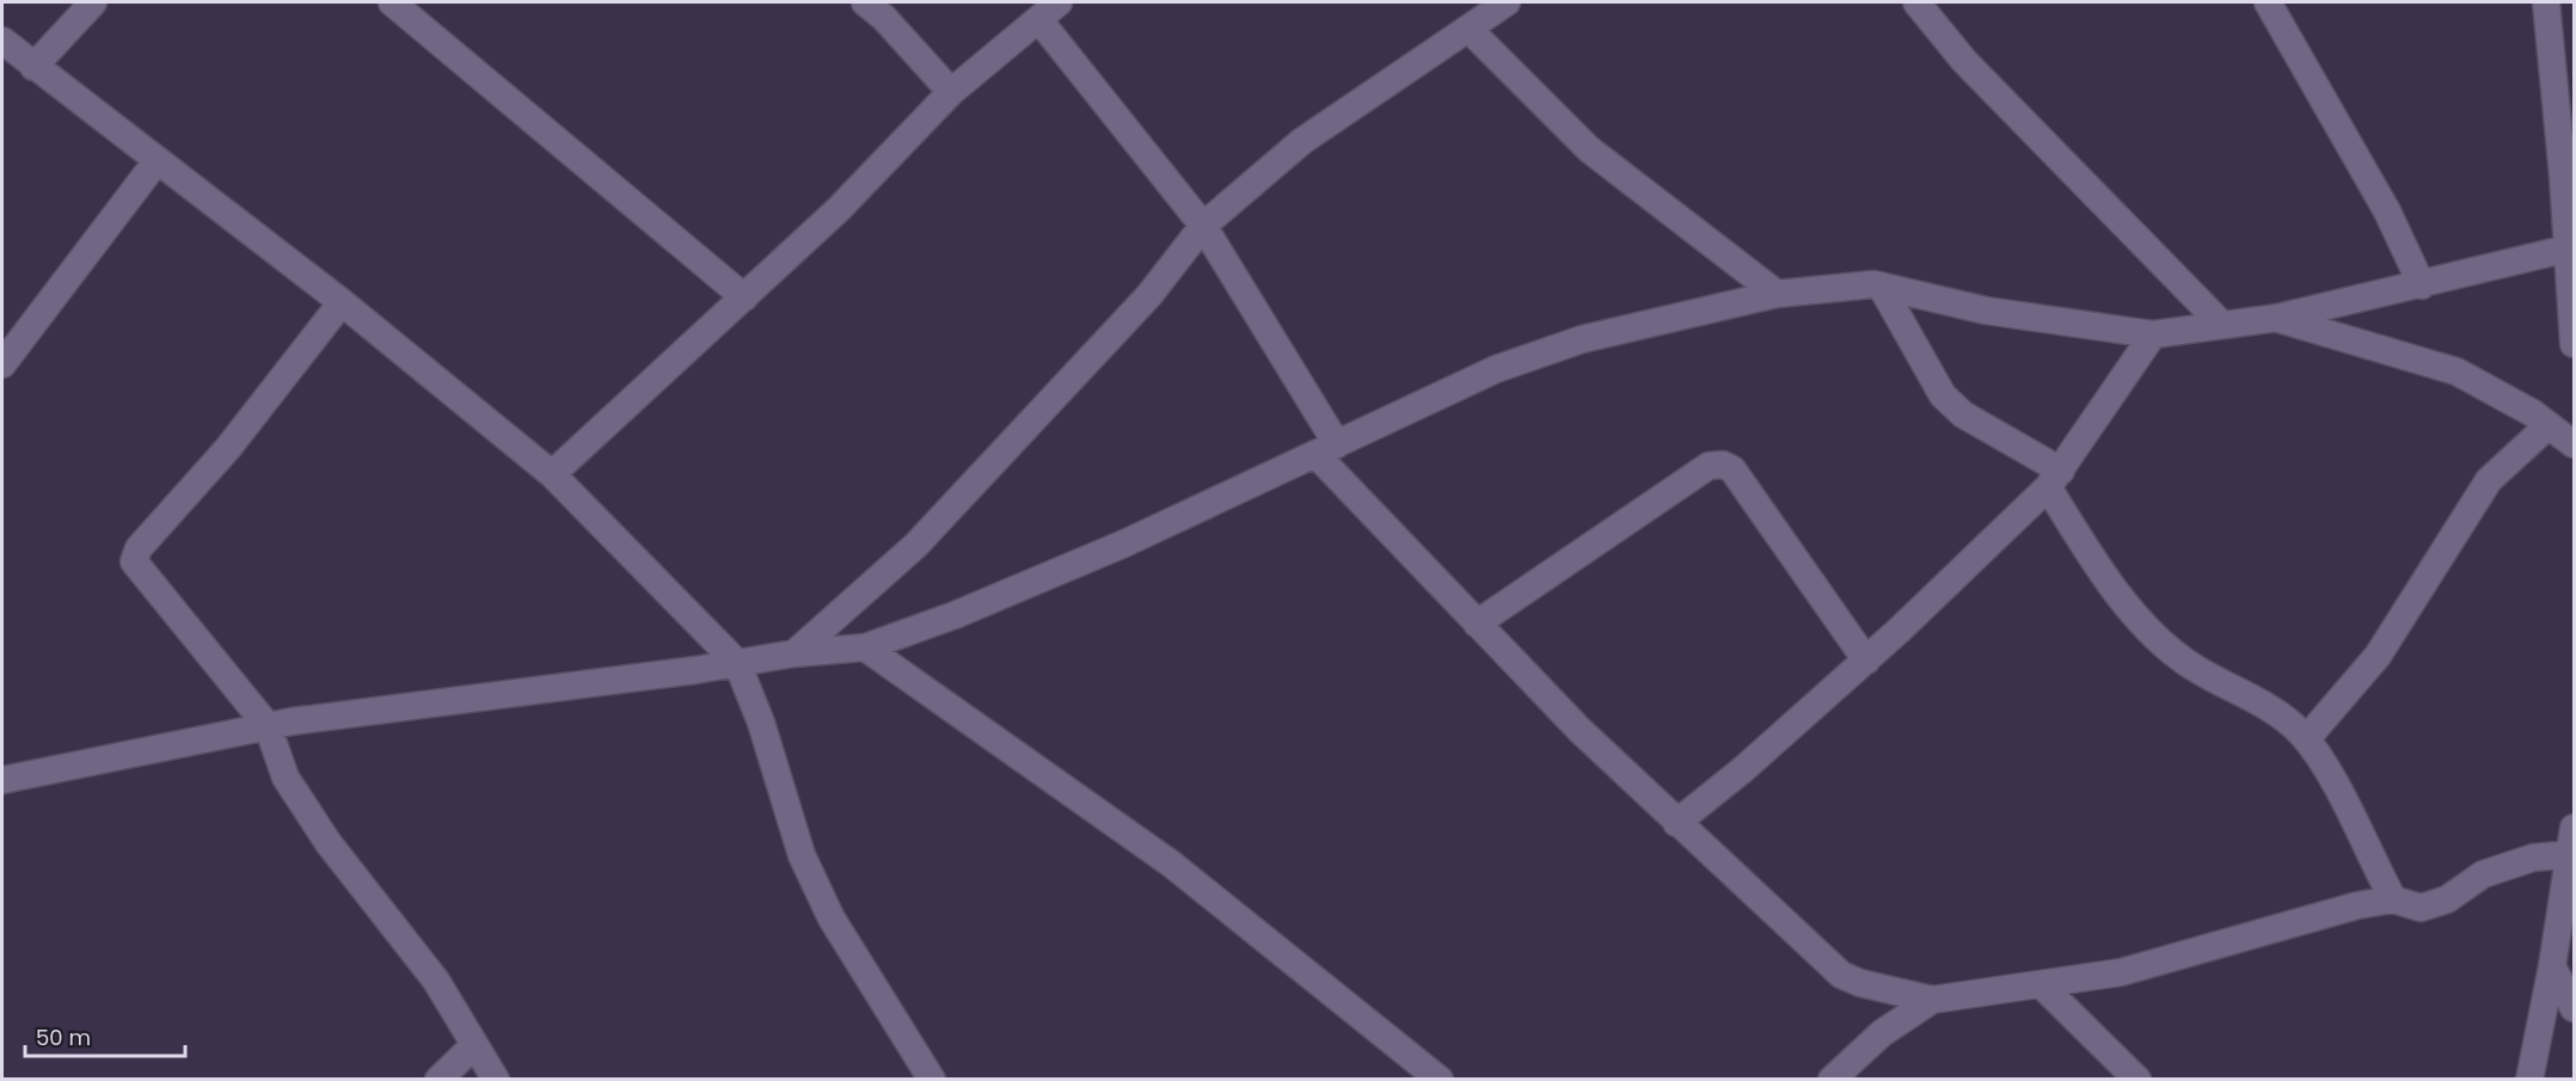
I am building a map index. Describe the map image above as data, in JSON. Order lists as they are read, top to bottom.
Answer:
{
  "scale_bar": "50 m"
}
